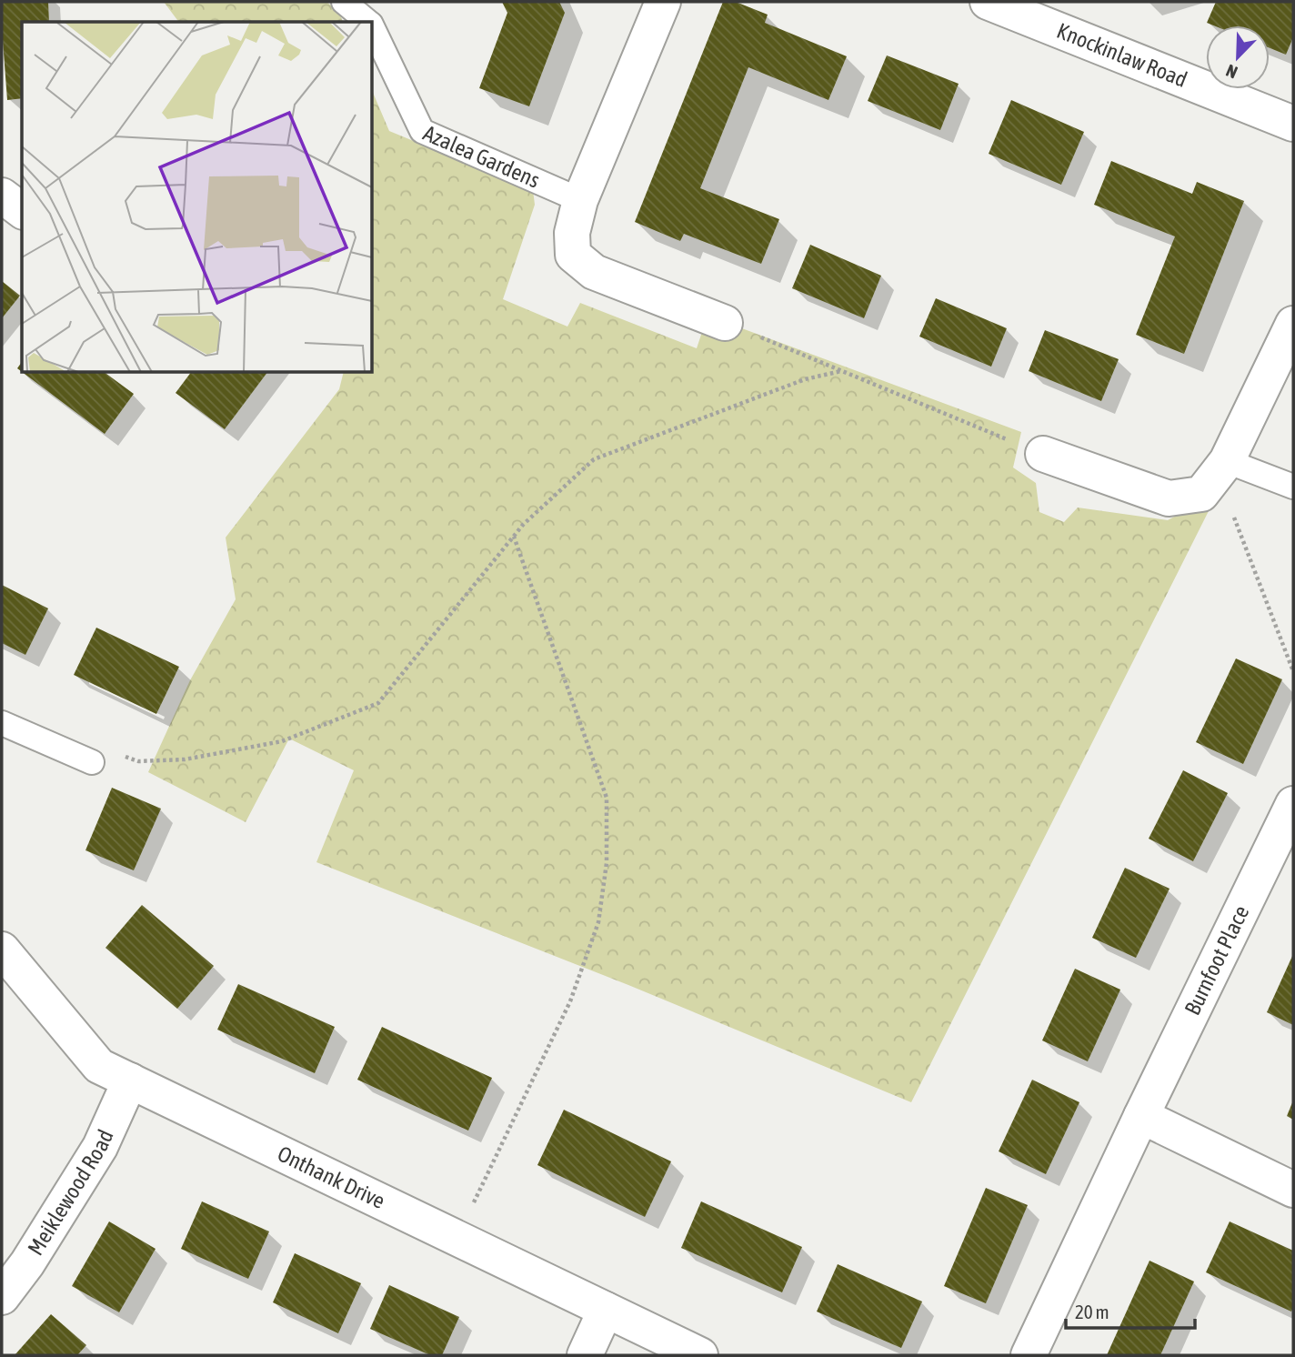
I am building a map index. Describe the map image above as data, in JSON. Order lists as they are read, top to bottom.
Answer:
{
  "streets": {
    "street": [
      "Knockinlaw Road",
      "Burnfoot Place",
      "Onthank Drive",
      "Meiklewood Road"
    ],
    "lane": ["Azalea Gardens"]
  },
  "crossings": [
    ["Onthank Drive", "Meiklewood Road"]
  ],
  "scale_bar": "20 m",
  "north": "bottom left"
}
